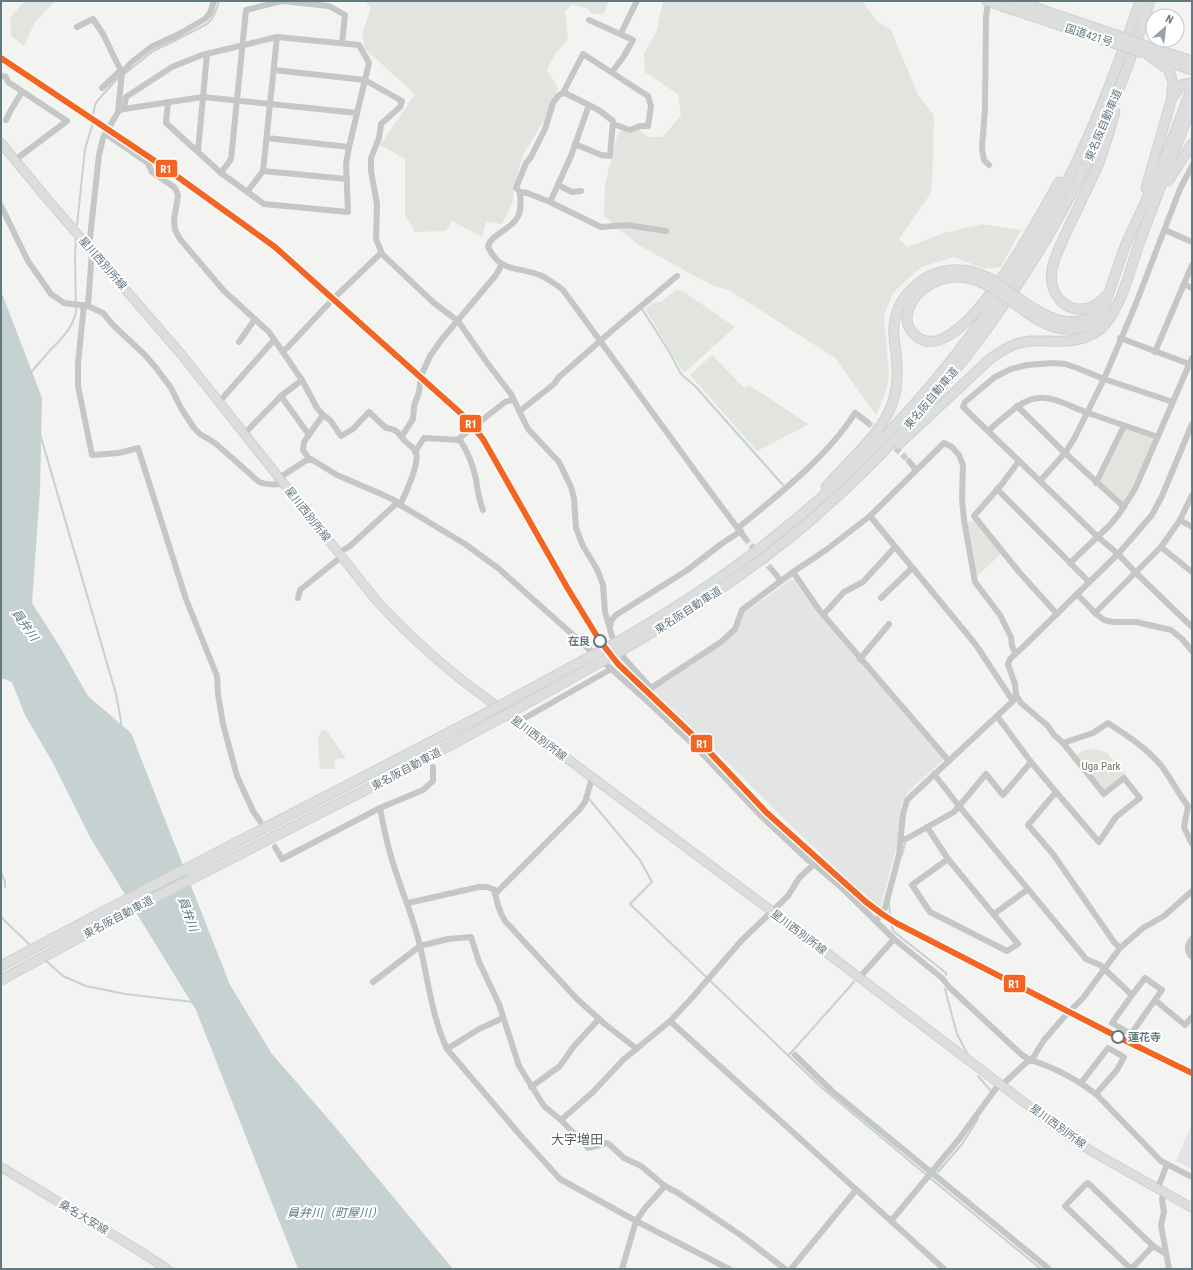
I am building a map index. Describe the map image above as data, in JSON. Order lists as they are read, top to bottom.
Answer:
{
  "streets": {
    "highway": ["国道421号", "東名阪自動車道"],
    "main road": ["星川西別所線", "桑名大安線"]
  },
  "districts": ["大字増田"],
  "water": ["員弁川", "員弁川（町屋川）"],
  "parks": ["Uga Park"],
  "places": ["在良", "蓮花寺"],
  "lines": ["transit line R1"],
  "north": "top right"
}
